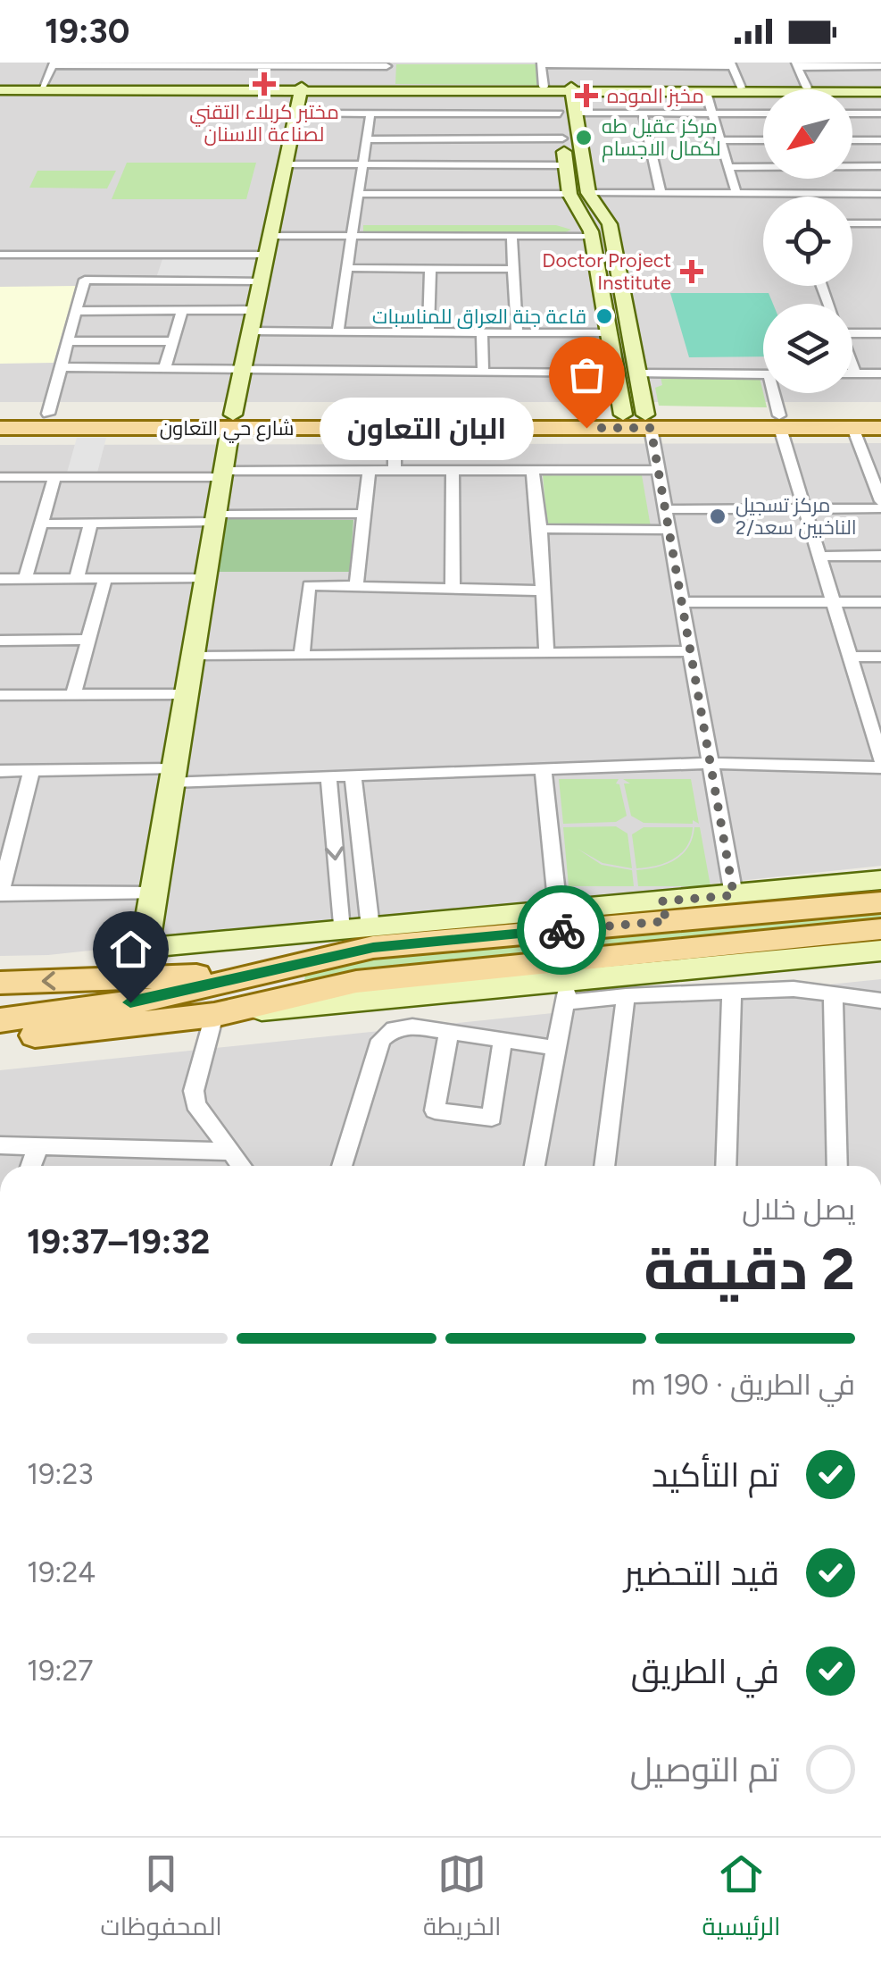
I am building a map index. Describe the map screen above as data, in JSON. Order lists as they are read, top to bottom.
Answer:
{
  "streets": {
    "main road": ["شارع حي التعاون"]
  },
  "places": {
    "health": ["مختبر كربلاء التقني لصناعة الاسنان", "مخبز الموده", "Doctor Project Institute"],
    "other": [
      "مركز عقيل طه لكمال الاجسام",
      "قاعة جنة العراق للمناسبات",
      "البان التعاون",
      "مركز تسجيل الناخبين سعد/2"
    ]
  },
  "north": "bottom left",
  "page": {
    "status": "19:30",
    "bubble": "البان التعاون",
    "heading": ["2 دقيقة", "يصل خلال", "19:32–19:37"],
    "bar": "في الطريق · 190 m",
    "list": [
      ["تم التأكيد", "19:23"],
      ["قيد التحضير", "19:24"],
      ["في الطريق", "19:27"],
      "تم التوصيل"
    ],
    "tabs": ["الرئيسية", "الخريطة", "المحفوظات"]
  }
}
